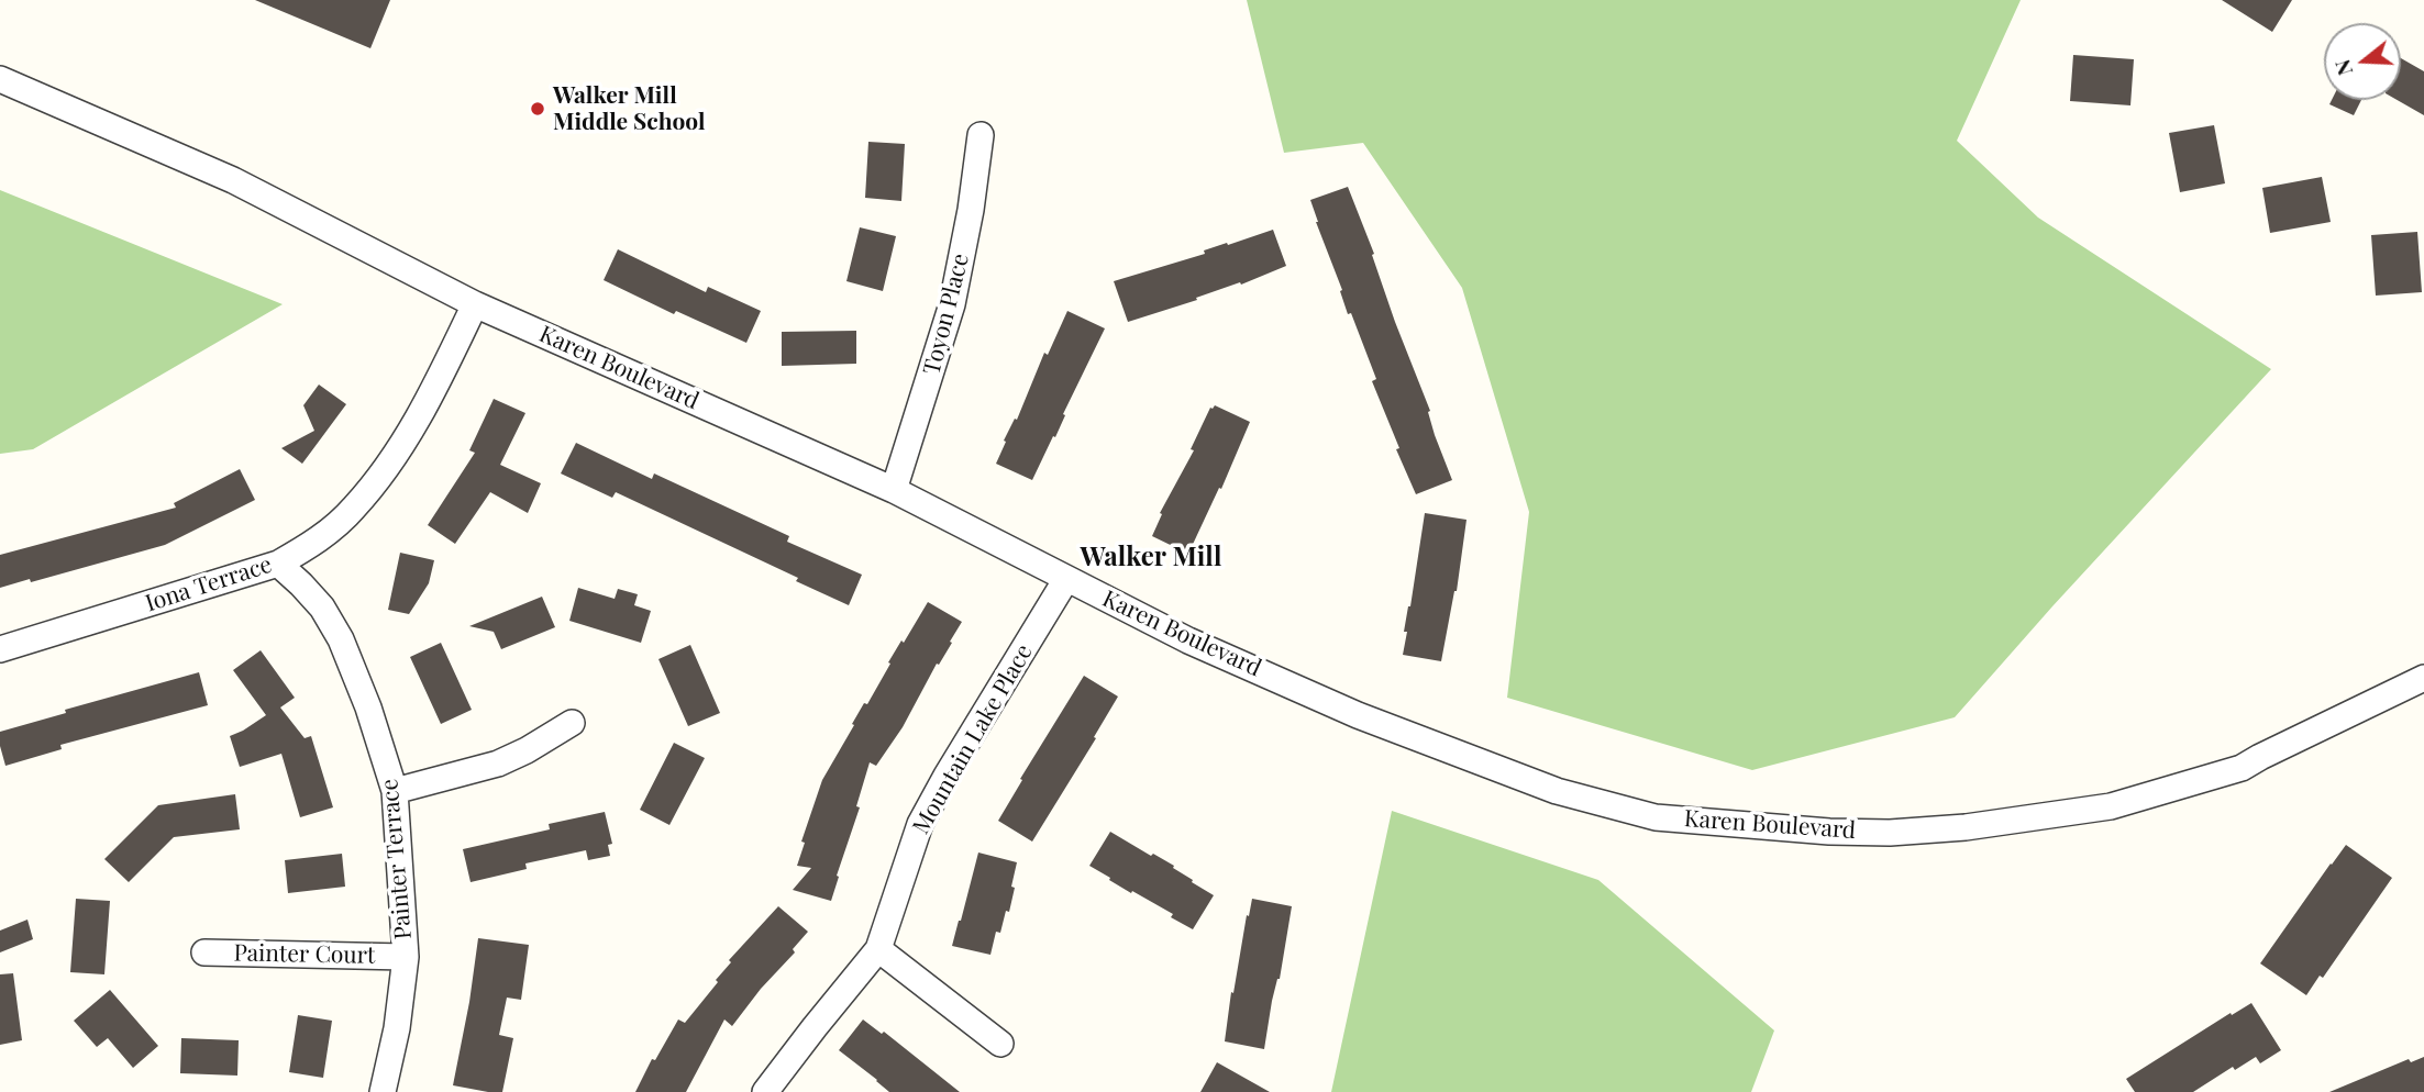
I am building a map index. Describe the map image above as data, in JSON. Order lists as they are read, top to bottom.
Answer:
{
  "streets": {
    "street": [
      "Toyon Place",
      "Karen Boulevard",
      "Iona Terrace",
      "Mountain Lake Place",
      "Painter Terrace",
      "Painter Court"
    ]
  },
  "crossings": [
    ["Toyon Place", "Karen Boulevard"],
    ["Karen Boulevard", "Iona Terrace"],
    ["Karen Boulevard", "Mountain Lake Place"],
    ["Iona Terrace", "Painter Terrace"],
    ["Painter Terrace", "Painter Court"]
  ],
  "districts": ["Walker Mill"],
  "places": ["Walker Mill Middle School"],
  "north": "left"
}
